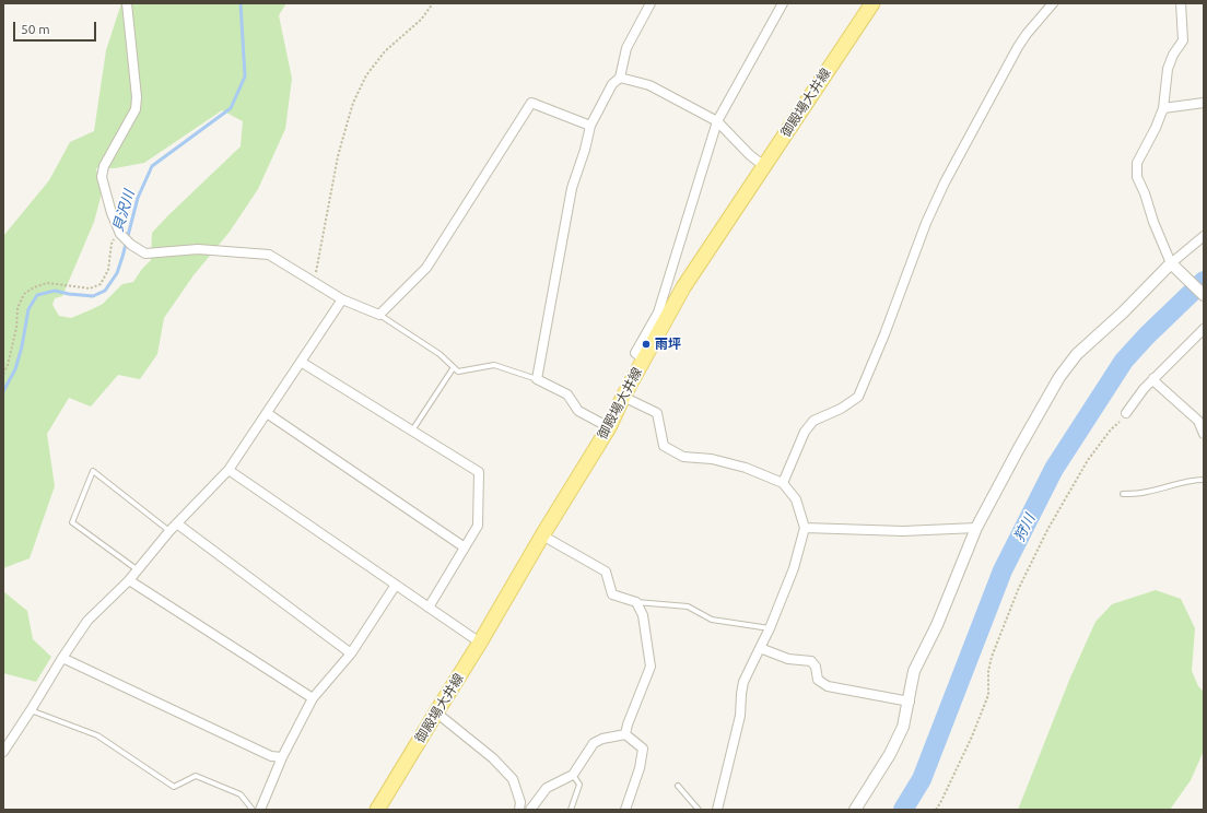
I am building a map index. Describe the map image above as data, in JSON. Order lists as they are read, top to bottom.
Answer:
{
  "streets": {
    "main road": ["御殿場大井線"]
  },
  "water": ["貝沢川", "狩川"],
  "places": ["雨坪"],
  "scale_bar": "50 m"
}
